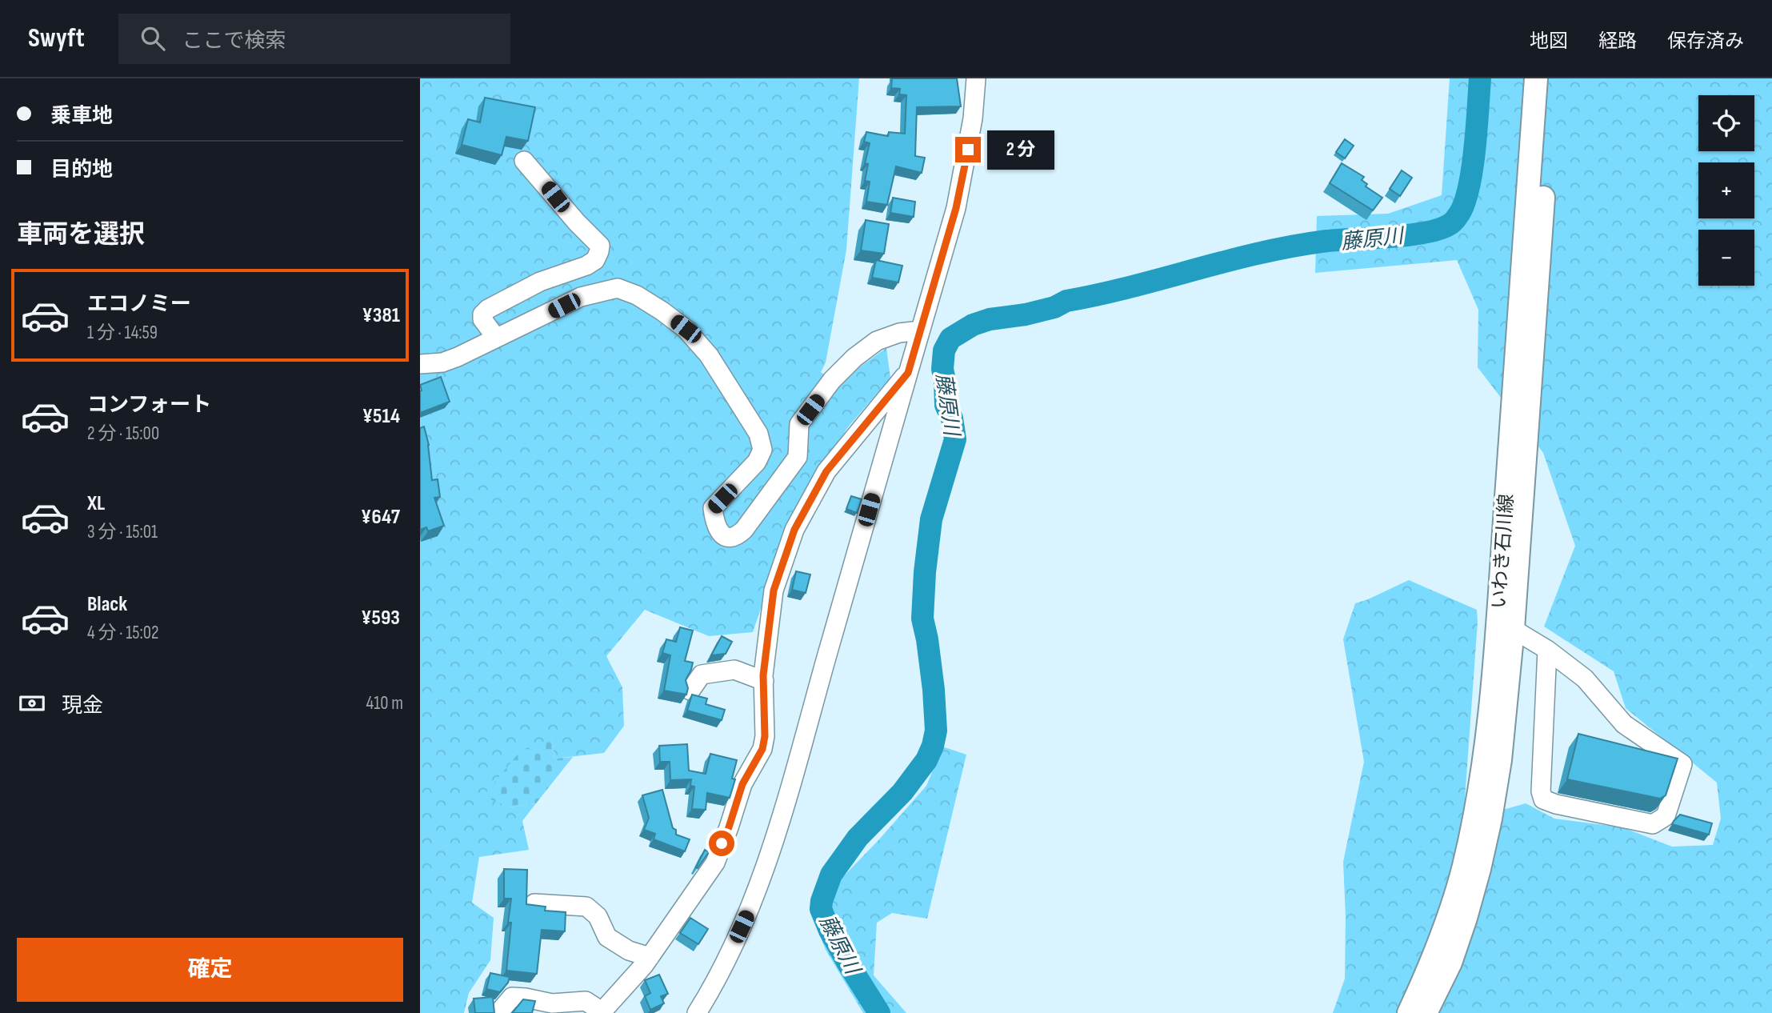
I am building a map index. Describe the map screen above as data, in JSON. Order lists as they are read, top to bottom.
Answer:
{
  "streets": {
    "main road": ["いわき石川線"]
  },
  "water": ["藤原川"],
  "page": {
    "header": "Swyft",
    "search": "ここで検索",
    "nav": ["地図", "経路", "保存済み"],
    "banner": ["乗車地", "目的地"],
    "map_buttons": ["+", "−"],
    "bubble": "2 分",
    "heading": "車両を選択",
    "list": [
      {
        "name": "エコノミー",
        "note": "1 分 · 14:59",
        "value": "¥381"
      },
      {
        "name": "コンフォート",
        "note": "2 分 · 15:00",
        "value": "¥514"
      },
      {
        "name": "XL",
        "note": "3 分 · 15:01",
        "value": "¥647"
      },
      {
        "name": "Black",
        "note": "4 分 · 15:02",
        "value": "¥593"
      }
    ],
    "pay": ["現金", "410 m"],
    "buttons": "確定"
  }
}
